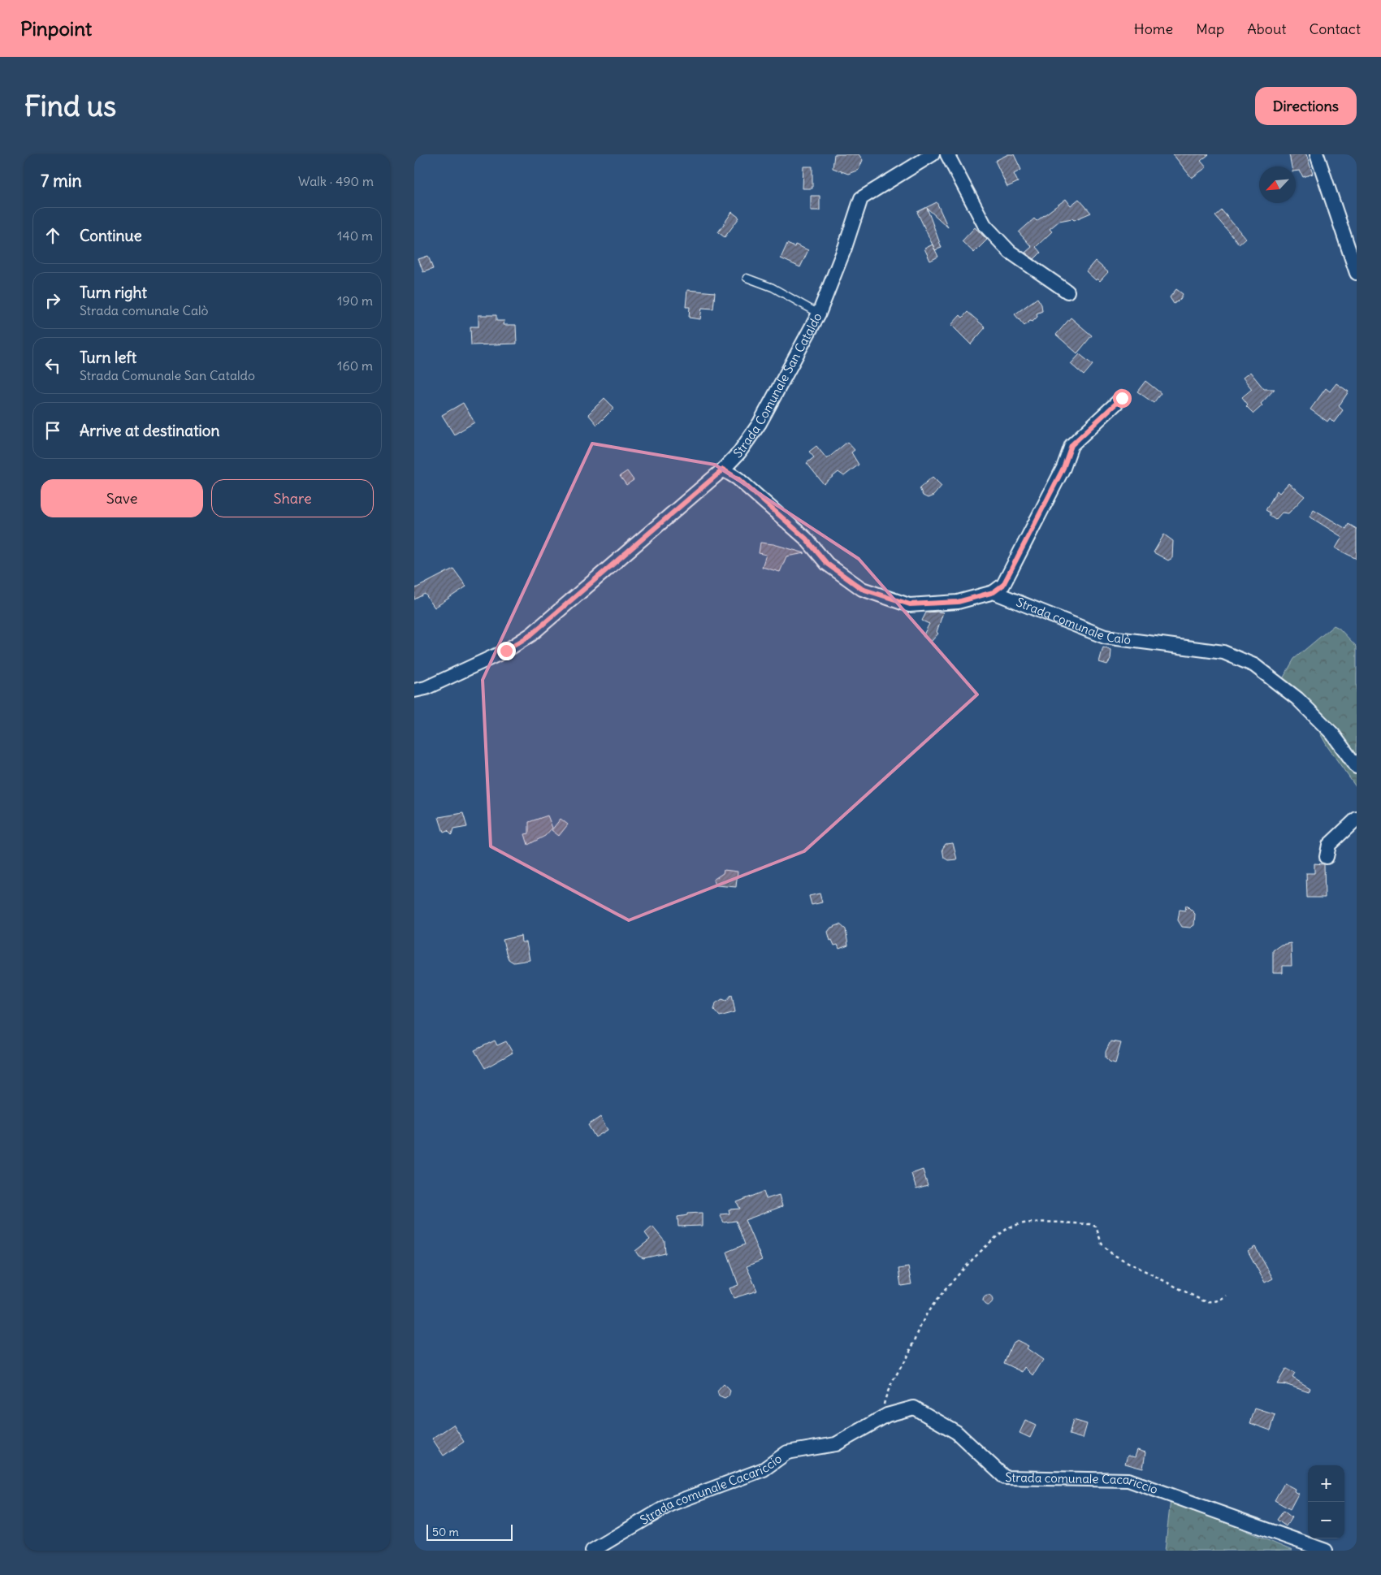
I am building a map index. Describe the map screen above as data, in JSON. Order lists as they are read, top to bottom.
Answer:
{
  "streets": {
    "street": ["Strada Comunale San Cataldo", "Strada comunale Calò", "Strada comunale Cacariccio"]
  },
  "scale_bar": "50 m",
  "north": "bottom left",
  "page": {
    "header": "Pinpoint",
    "nav": [
      "Home",
      "Map",
      "About",
      "Contact"
    ],
    "buttons": [
      "Directions",
      ["Save", "Share"]
    ],
    "title": "Find us",
    "heading": ["7 min", "Walk · 490 m"],
    "list": [
      ["Continue", "140 m"],
      ["Turn right", "Strada comunale Calò", "190 m"],
      ["Turn left", "Strada Comunale San Cataldo", "160 m"],
      "Arrive at destination"
    ],
    "map_buttons": ["+", "−"],
    "scale": "50 m"
  }
}
